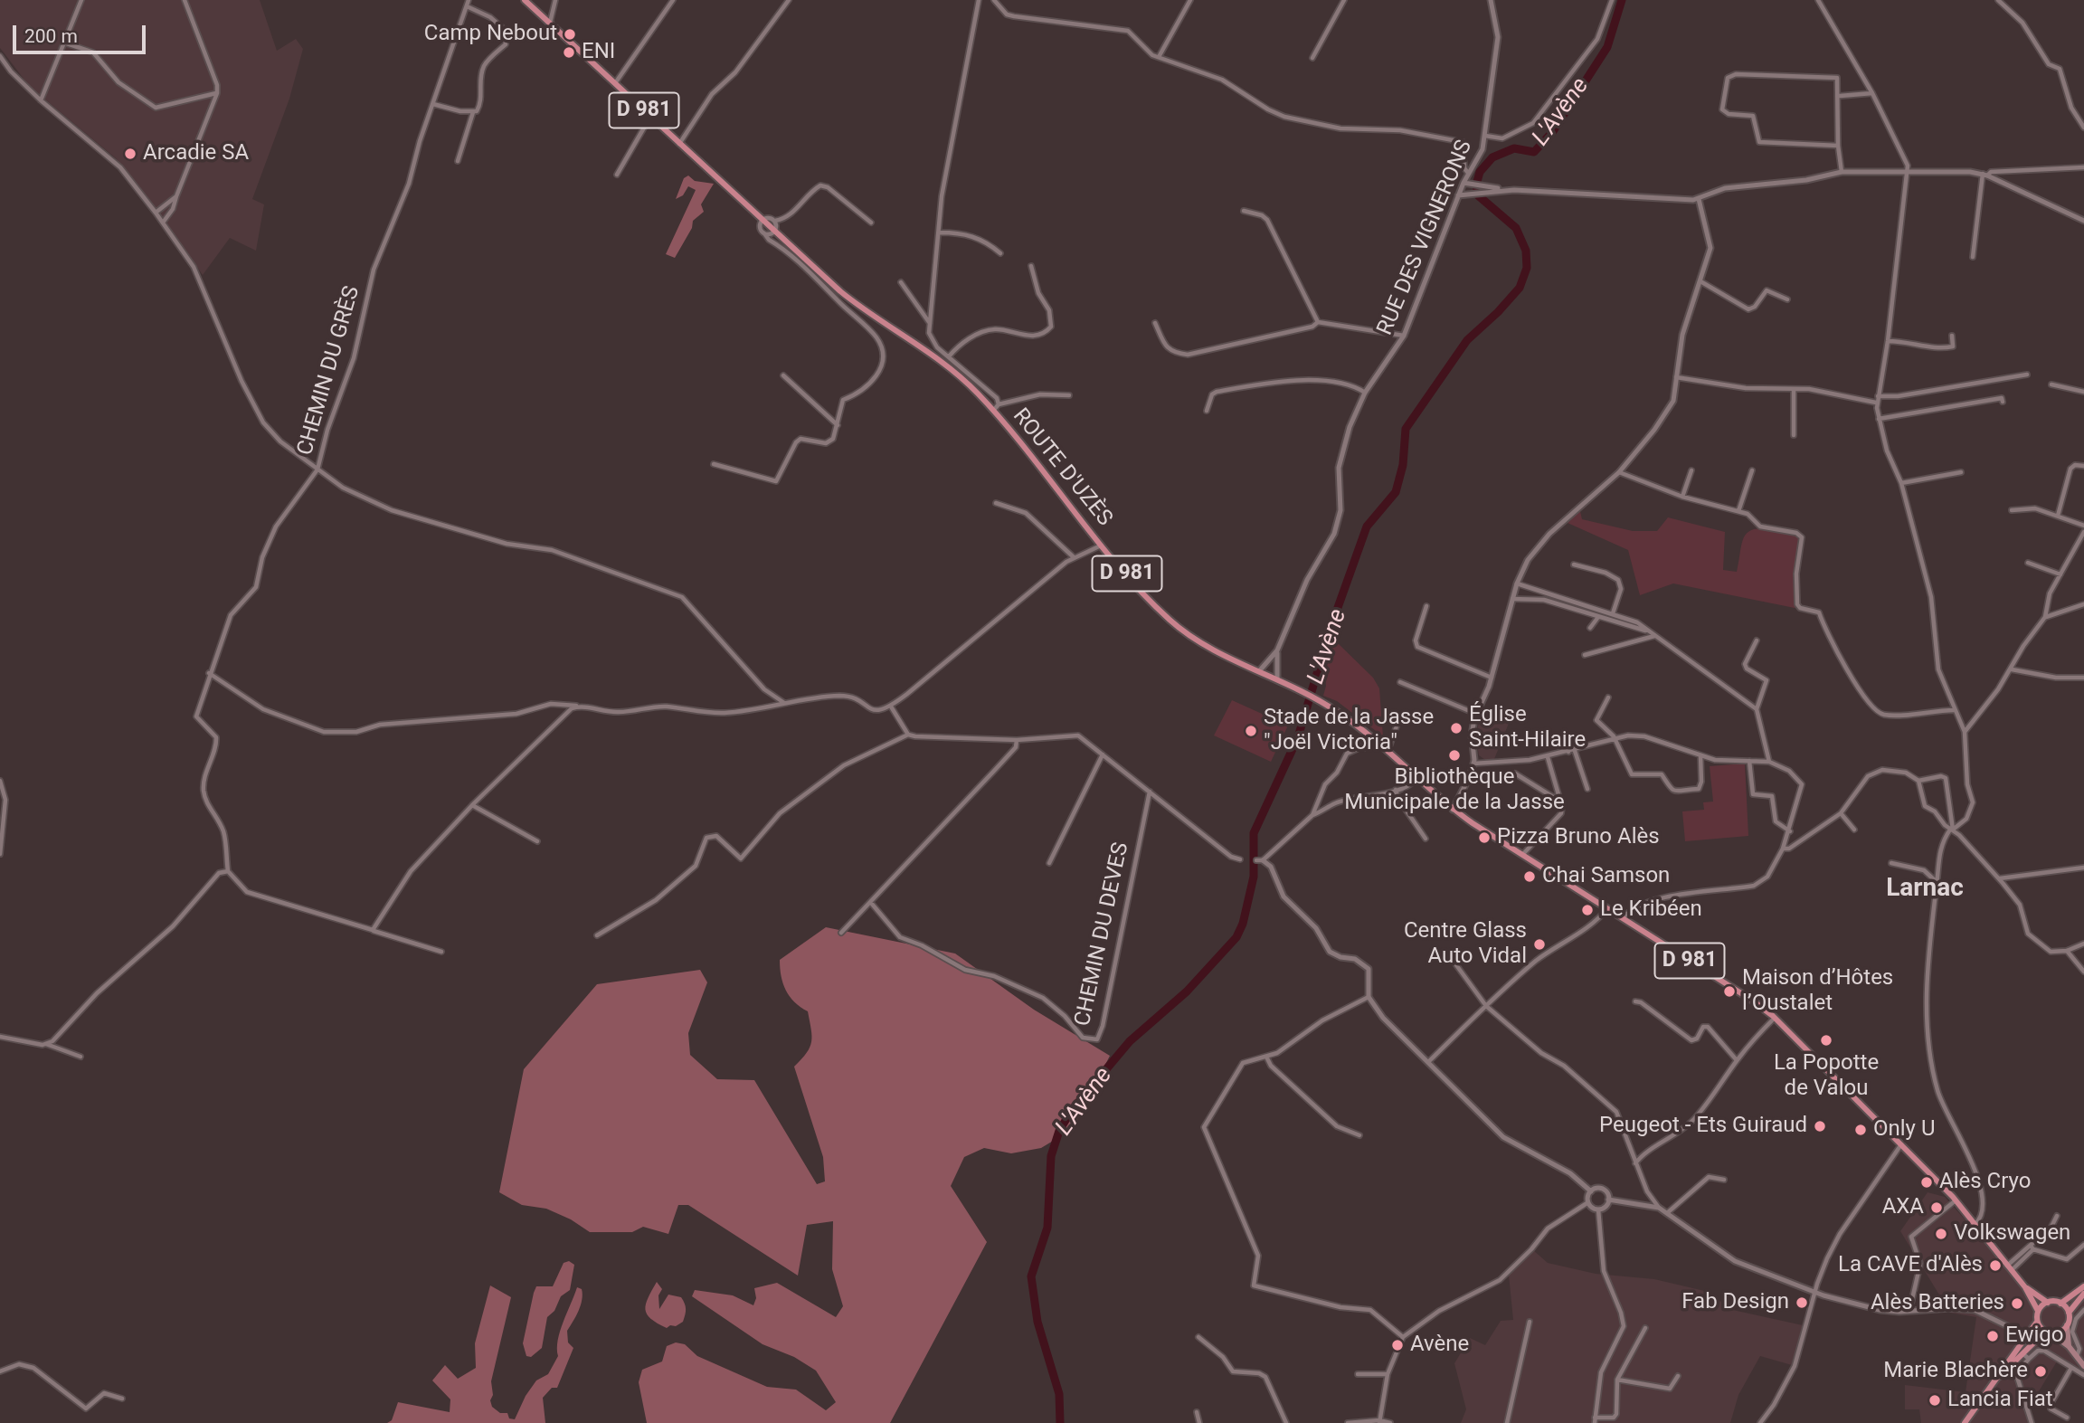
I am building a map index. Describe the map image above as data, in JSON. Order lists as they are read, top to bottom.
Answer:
{
  "streets": {
    "main road": ["D 981", "ROUTE D'UZÈS"],
    "street": ["RUE DES VIGNERONS", "CHEMIN DU GRÈS", "CHEMIN DU DEVES"]
  },
  "crossings": [
    ["RUE DES VIGNERONS", "ROUTE D'UZÈS"]
  ],
  "districts": ["Larnac"],
  "water": ["L'Avène"],
  "places": [
    "Camp Nebout",
    "ENI",
    "Arcadie SA",
    "Église Saint-Hilaire",
    "Stade de la Jasse \"Joël Victoria\"",
    "Bibliothèque Municipale de la Jasse",
    "Pizza Bruno Alès",
    "Chai Samson",
    "Le Kribéen",
    "Centre Glass Auto Vidal",
    "Maison d’Hôtes l’Oustalet",
    "La Popotte de Valou",
    "Peugeot - Ets Guiraud",
    "Only U",
    "Alès Cryo",
    "AXA",
    "Volkswagen",
    "La CAVE d'Alès",
    "Fab Design",
    "Alès Batteries",
    "Ewigo",
    "Avène",
    "Marie Blachère",
    "Lancia Fiat"
  ],
  "scale_bar": "200 m"
}
